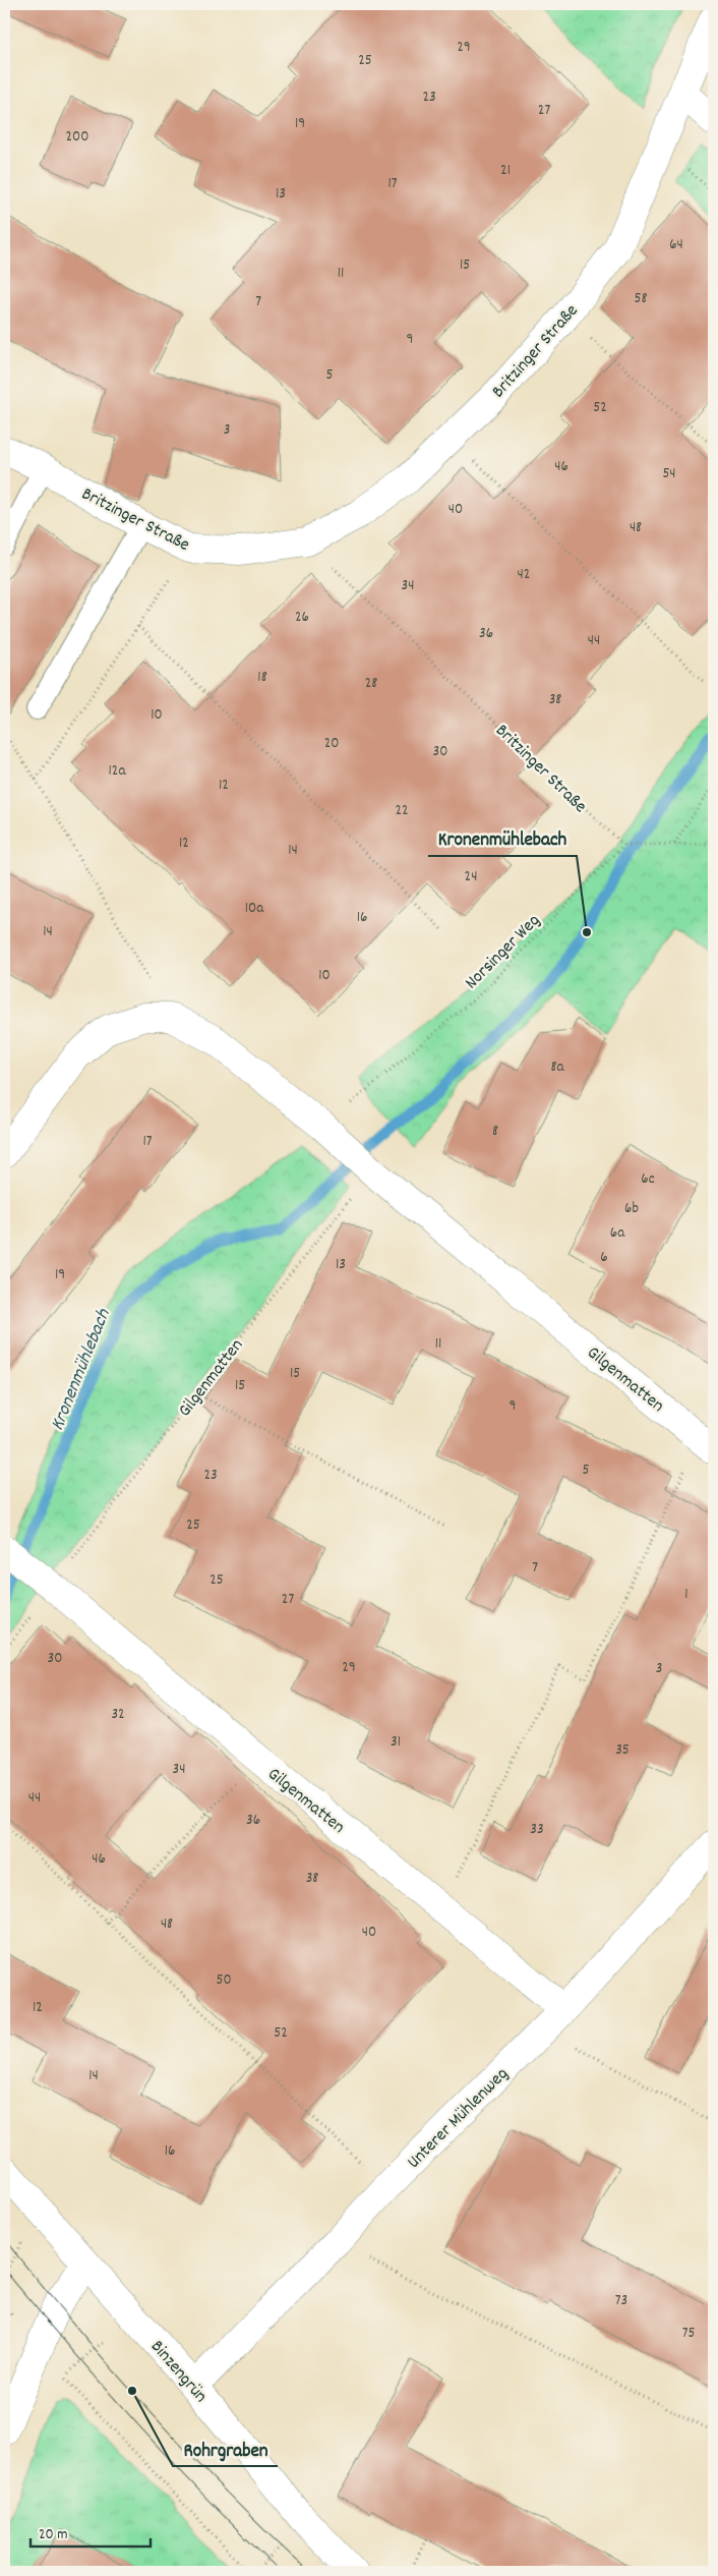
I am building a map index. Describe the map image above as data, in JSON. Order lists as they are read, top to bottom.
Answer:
{
  "streets": {
    "street": [
      "Britzinger Straße",
      "Gilgenmatten",
      "Unterer Mühlenweg",
      "Binzengrün"
    ],
    "path": ["Norsinger Weg"]
  },
  "crossings": [
    ["Britzinger Straße", "Norsinger Weg"],
    ["Norsinger Weg", "Gilgenmatten"],
    ["Gilgenmatten", "Unterer Mühlenweg"],
    ["Unterer Mühlenweg", "Binzengrün"]
  ],
  "water": ["Kronenmühlebach"],
  "places": ["Kronenmühlebach", "Rohrgraben"],
  "house_numbers": [
    "29",
    "25",
    "23",
    "27",
    "19",
    "200",
    "21",
    "17",
    "13",
    "64",
    "15",
    "11",
    "58",
    "7",
    "9",
    "5",
    "52",
    "3",
    "46",
    "54",
    "40",
    "48",
    "42",
    "34",
    "26",
    "36",
    "44",
    "18",
    "28",
    "38",
    "10",
    "20",
    "30",
    "12a",
    "12",
    "22",
    "12",
    "14",
    "24",
    "10a",
    "16",
    "14",
    "10",
    "8a",
    "8",
    "17",
    "6c",
    "6b",
    "6a",
    "6",
    "13",
    "19",
    "11",
    "15",
    "15",
    "9",
    "5",
    "23",
    "25",
    "7",
    "25",
    "1",
    "27",
    "30",
    "29",
    "3",
    "32",
    "31",
    "35",
    "34",
    "44",
    "36",
    "33",
    "46",
    "38",
    "48",
    "40",
    "50",
    "12",
    "52",
    "14",
    "16",
    "73",
    "75"
  ],
  "scale_bar": "20 m"
}
